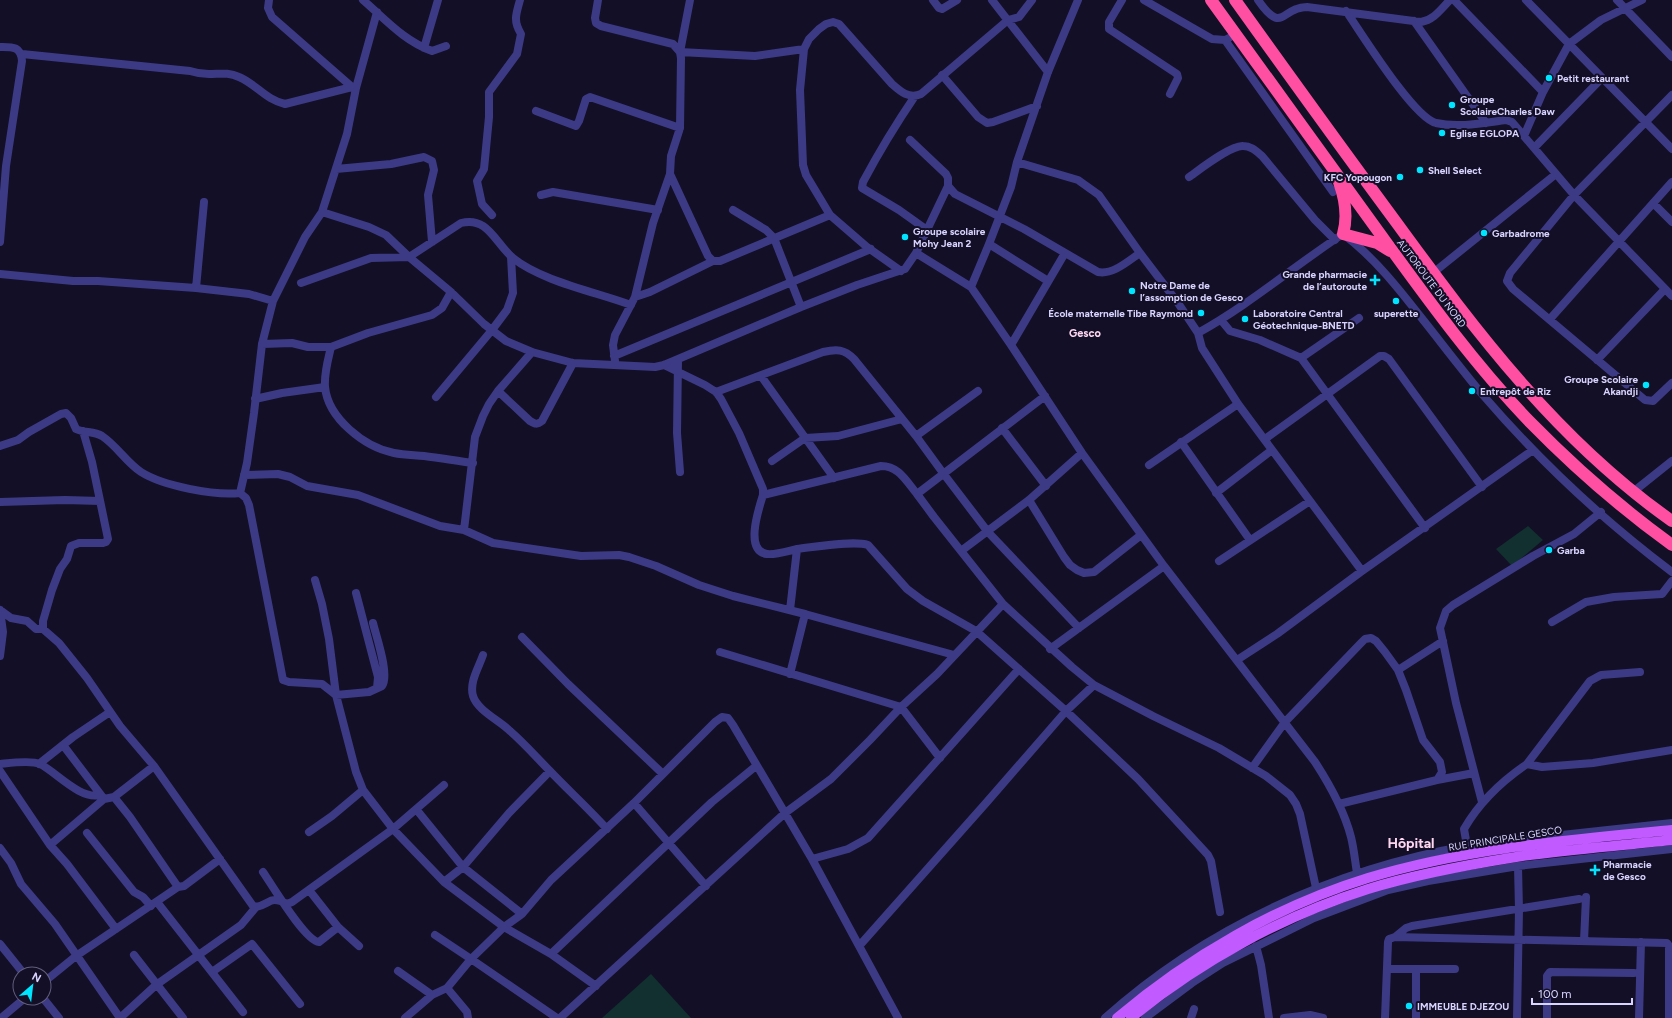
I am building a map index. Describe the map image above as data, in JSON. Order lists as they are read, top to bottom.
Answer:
{
  "streets": {
    "highway": ["AUTOROUTE DU NORD"],
    "main road": ["RUE PRINCIPALE GESCO"]
  },
  "districts": ["Gesco", "Hôpital"],
  "places": {
    "other": [
      "Petit restaurant",
      "Groupe ScolaireCharles Daw",
      "Eglise EGLOPA",
      "Shell Select",
      "KFC Yopougon",
      "Garbadrome",
      "Groupe scolaire Mohy Jean 2",
      "Notre Dame de l’assomption de Gesco",
      "superette",
      "École maternelle Tibe Raymond",
      "Laboratoire Central Géotechnique-BNETD",
      "Groupe Scolaire Akandji",
      "Entrepôt de Riz",
      "Garba",
      "IMMEUBLE DJEZOU"
    ],
    "health": ["Grande pharmacie de l’autoroute", "Pharmacie de Gesco"]
  },
  "scale_bar": "100 m",
  "north": "top right"
}
